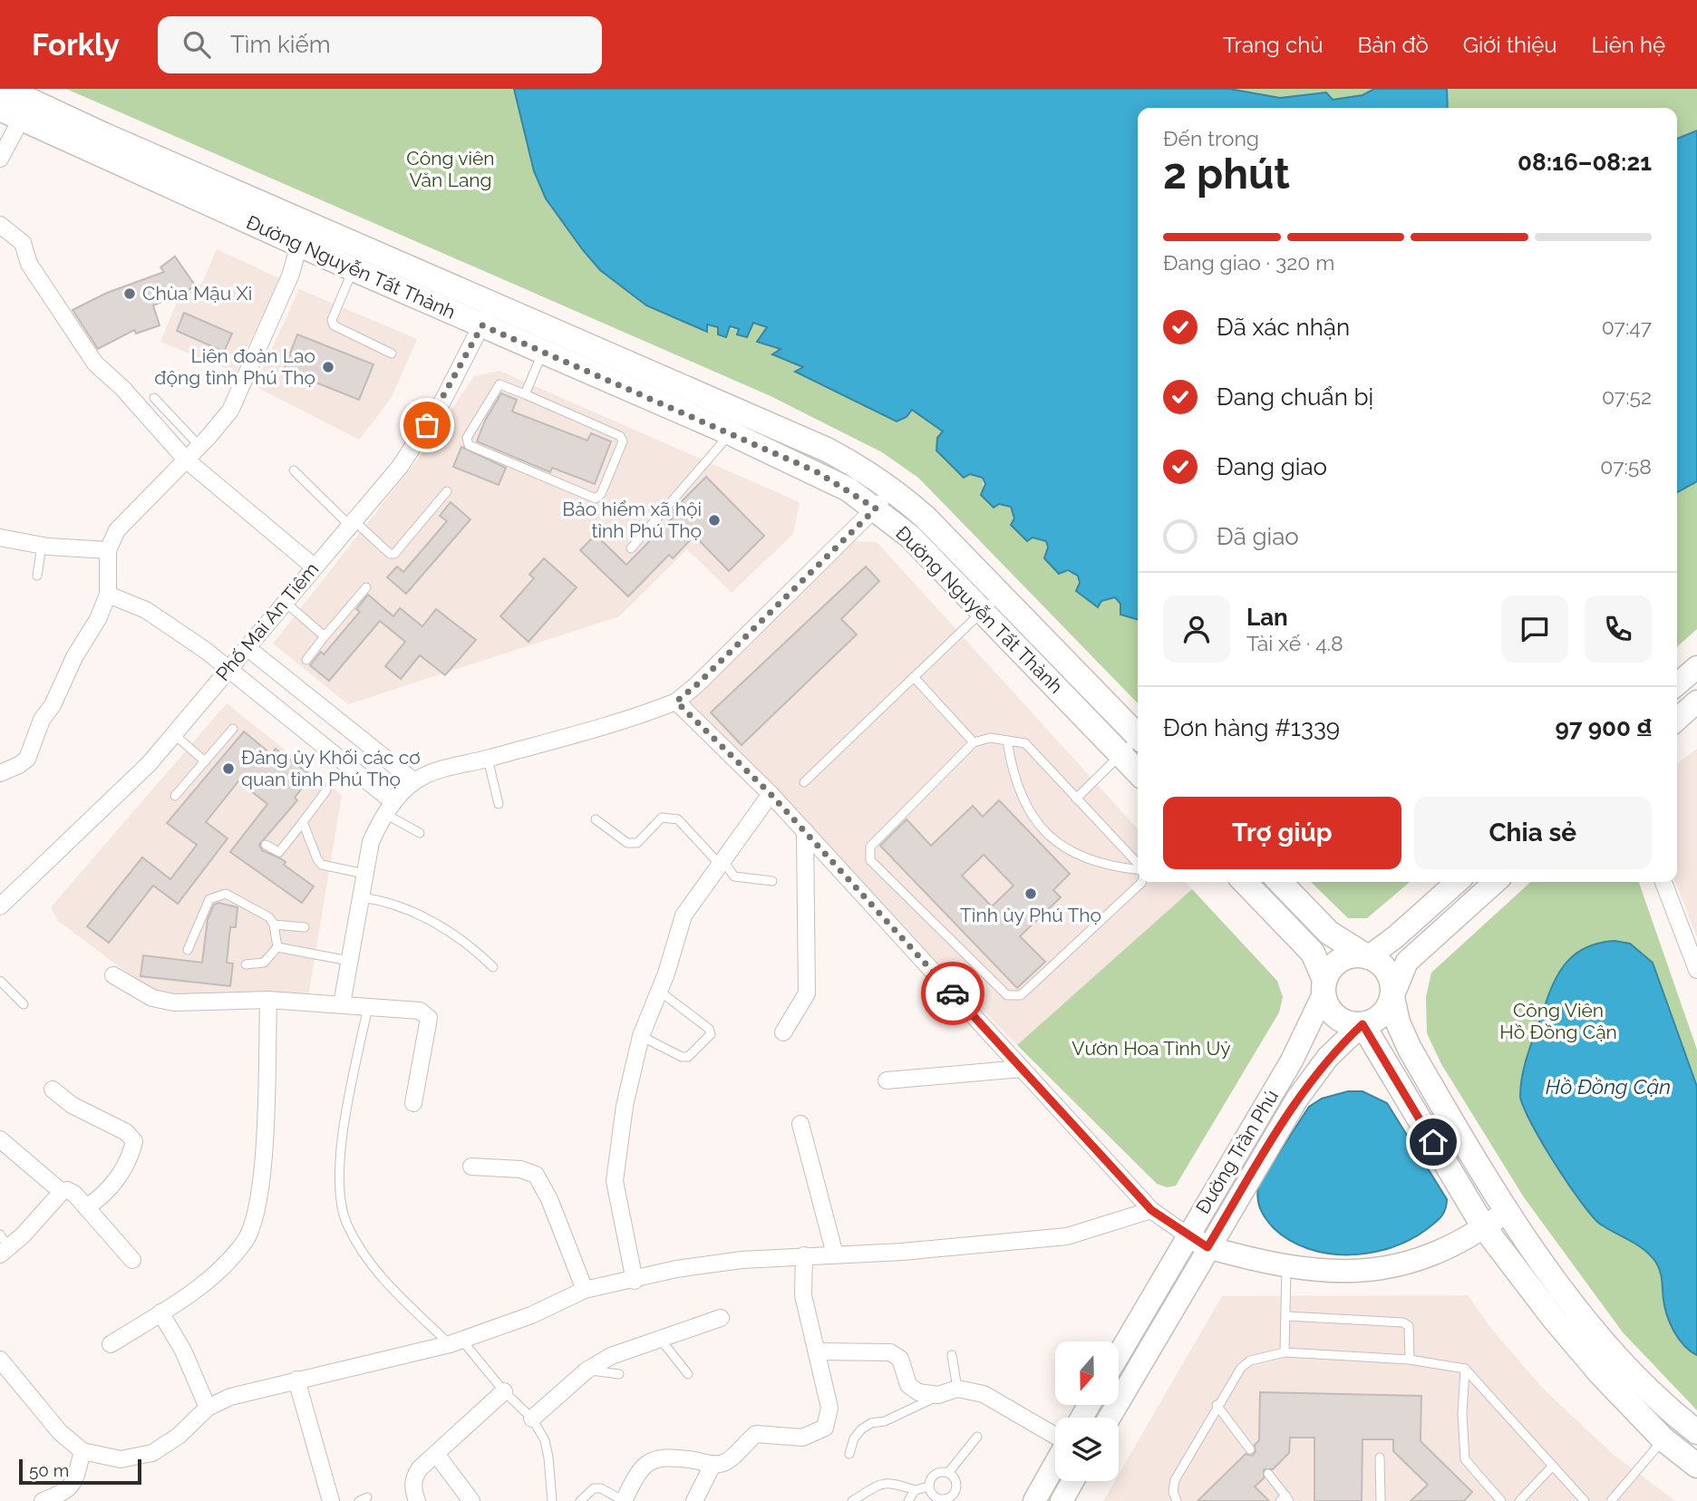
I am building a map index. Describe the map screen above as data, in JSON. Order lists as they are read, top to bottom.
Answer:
{
  "streets": {
    "main road": ["Đường Nguyễn Tất Thành", "Đường Trần Phú"],
    "street": ["Phố Mai An Tiêm"]
  },
  "crossings": [
    ["Đường Nguyễn Tất Thành", "Phố Mai An Tiêm"]
  ],
  "water": ["Hồ Đồng Cận"],
  "parks": ["Công viên Văn Lang", "Công Viên Hồ Đồng Cận", "Vườn Hoa Tỉnh Uỷ"],
  "places": [
    "Chùa Mậu Xi",
    "Liên đoàn Lao động tỉnh Phú Thọ",
    "Bảo hiểm xã hội tỉnh Phú Thọ",
    "Đảng ủy Khối các cơ quan tỉnh Phú Thọ",
    "Tỉnh ủy Phú Thọ"
  ],
  "scale_bar": "50 m",
  "north": "bottom",
  "page": {
    "header": "Forkly",
    "search": "Tìm kiếm",
    "nav": [
      "Trang chủ",
      "Bản đồ",
      "Giới thiệu",
      "Liên hệ"
    ],
    "heading": ["2 phút", "Đến trong", "08:16–08:21"],
    "panel": [
      "Lan",
      "Tài xế · 4.8",
      "Đơn hàng #1339",
      "97 900 ₫"
    ],
    "bar": "Đang giao · 320 m",
    "list": [
      ["Đã xác nhận", "07:47"],
      ["Đang chuẩn bị", "07:52"],
      ["Đang giao", "07:58"],
      "Đã giao"
    ],
    "buttons": ["Trợ giúp", "Chia sẻ"],
    "scale": "50 m"
  }
}
